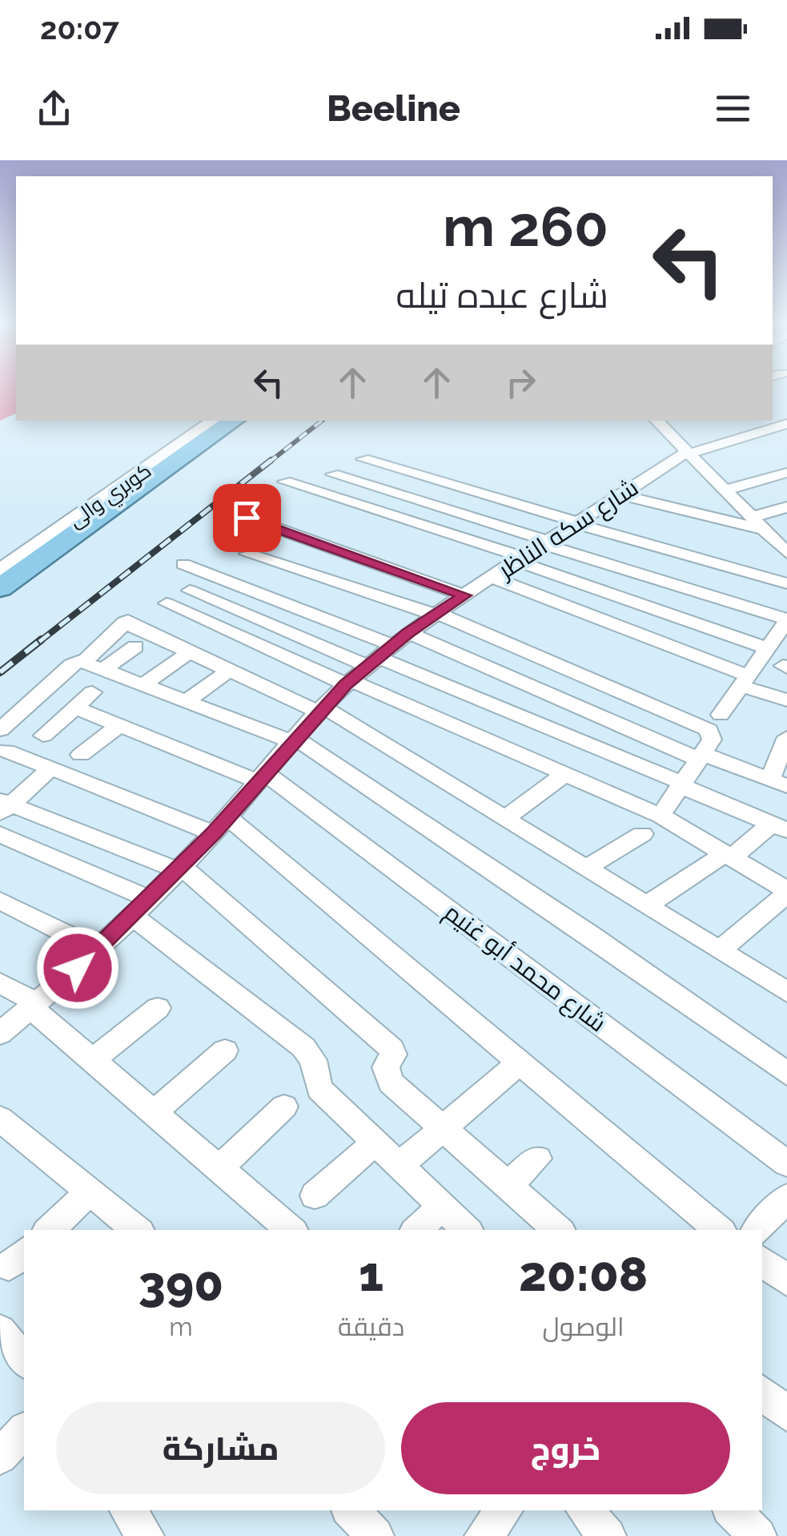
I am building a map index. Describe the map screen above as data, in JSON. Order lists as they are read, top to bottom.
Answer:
{
  "streets": {
    "main road": ["كوبري والى"],
    "street": ["شارع سكه الناظر", "شارع محمد أبو غنيم"]
  },
  "crossings": [
    ["شارع سكه الناظر", "شارع محمد أبو غنيم"]
  ],
  "page": {
    "status": "20:07",
    "header": "Beeline",
    "turn": ["260 m", "شارع عبده تيله"],
    "eta": [
      "20:08",
      "الوصول",
      "1",
      "دقيقة",
      "390",
      "m"
    ],
    "buttons": ["خروج", "مشاركة"]
  }
}
